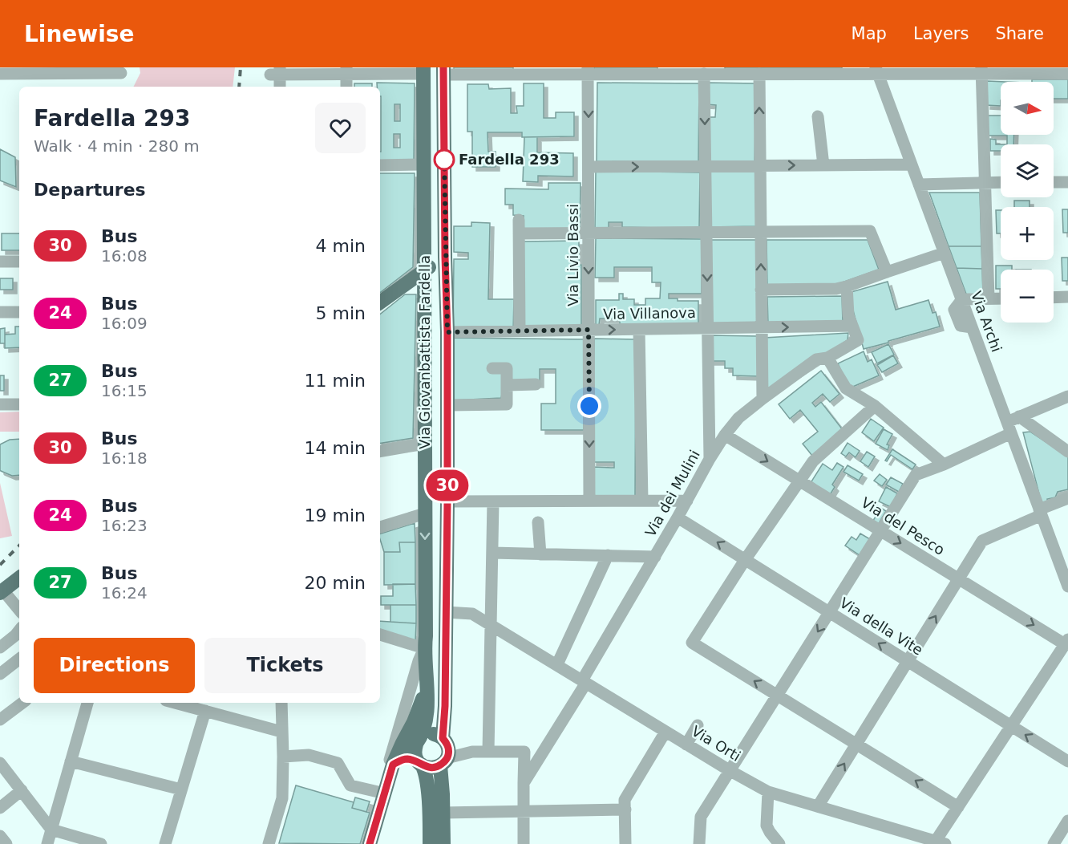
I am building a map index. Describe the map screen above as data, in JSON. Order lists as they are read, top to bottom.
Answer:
{
  "streets": {
    "main road": ["Via Giovanbattista Fardella"],
    "street": [
      "Via Livio Bassi",
      "Via Villanova",
      "Via Archi",
      "Via dei Mulini",
      "Via del Pesco",
      "Via della Vite",
      "Via Orti"
    ]
  },
  "crossings": [
    ["Via Livio Bassi", "Via Villanova"],
    ["Via Villanova", "Via Giovanbattista Fardella"],
    ["Via Villanova", "Via dei Mulini"],
    ["Via Giovanbattista Fardella", "Via Orti"],
    ["Via dei Mulini", "Via del Pesco"],
    ["Via dei Mulini", "Via della Vite"],
    ["Via dei Mulini", "Via Orti"]
  ],
  "one_way": ["Via del Pesco"],
  "places": ["Fardella 293"],
  "lines": ["bus line 30"],
  "north": "right",
  "page": {
    "header": "Linewise",
    "nav": ["Map", "Layers", "Share"],
    "on_map": "30",
    "map_buttons": ["+", "−"],
    "heading": [
      ["Fardella 293", "Walk · 4 min · 280 m"],
      "Departures"
    ],
    "list": [
      {
        "mark": "30",
        "name": "Bus",
        "note": "16:08",
        "value": "4 min"
      },
      {
        "mark": "24",
        "name": "Bus",
        "note": "16:09",
        "value": "5 min"
      },
      {
        "mark": "27",
        "name": "Bus",
        "note": "16:15",
        "value": "11 min"
      },
      {
        "mark": "30",
        "name": "Bus",
        "note": "16:18",
        "value": "14 min"
      },
      {
        "mark": "24",
        "name": "Bus",
        "note": "16:23",
        "value": "19 min"
      },
      {
        "mark": "27",
        "name": "Bus",
        "note": "16:24",
        "value": "20 min"
      }
    ],
    "buttons": ["Directions", "Tickets"]
  }
}
